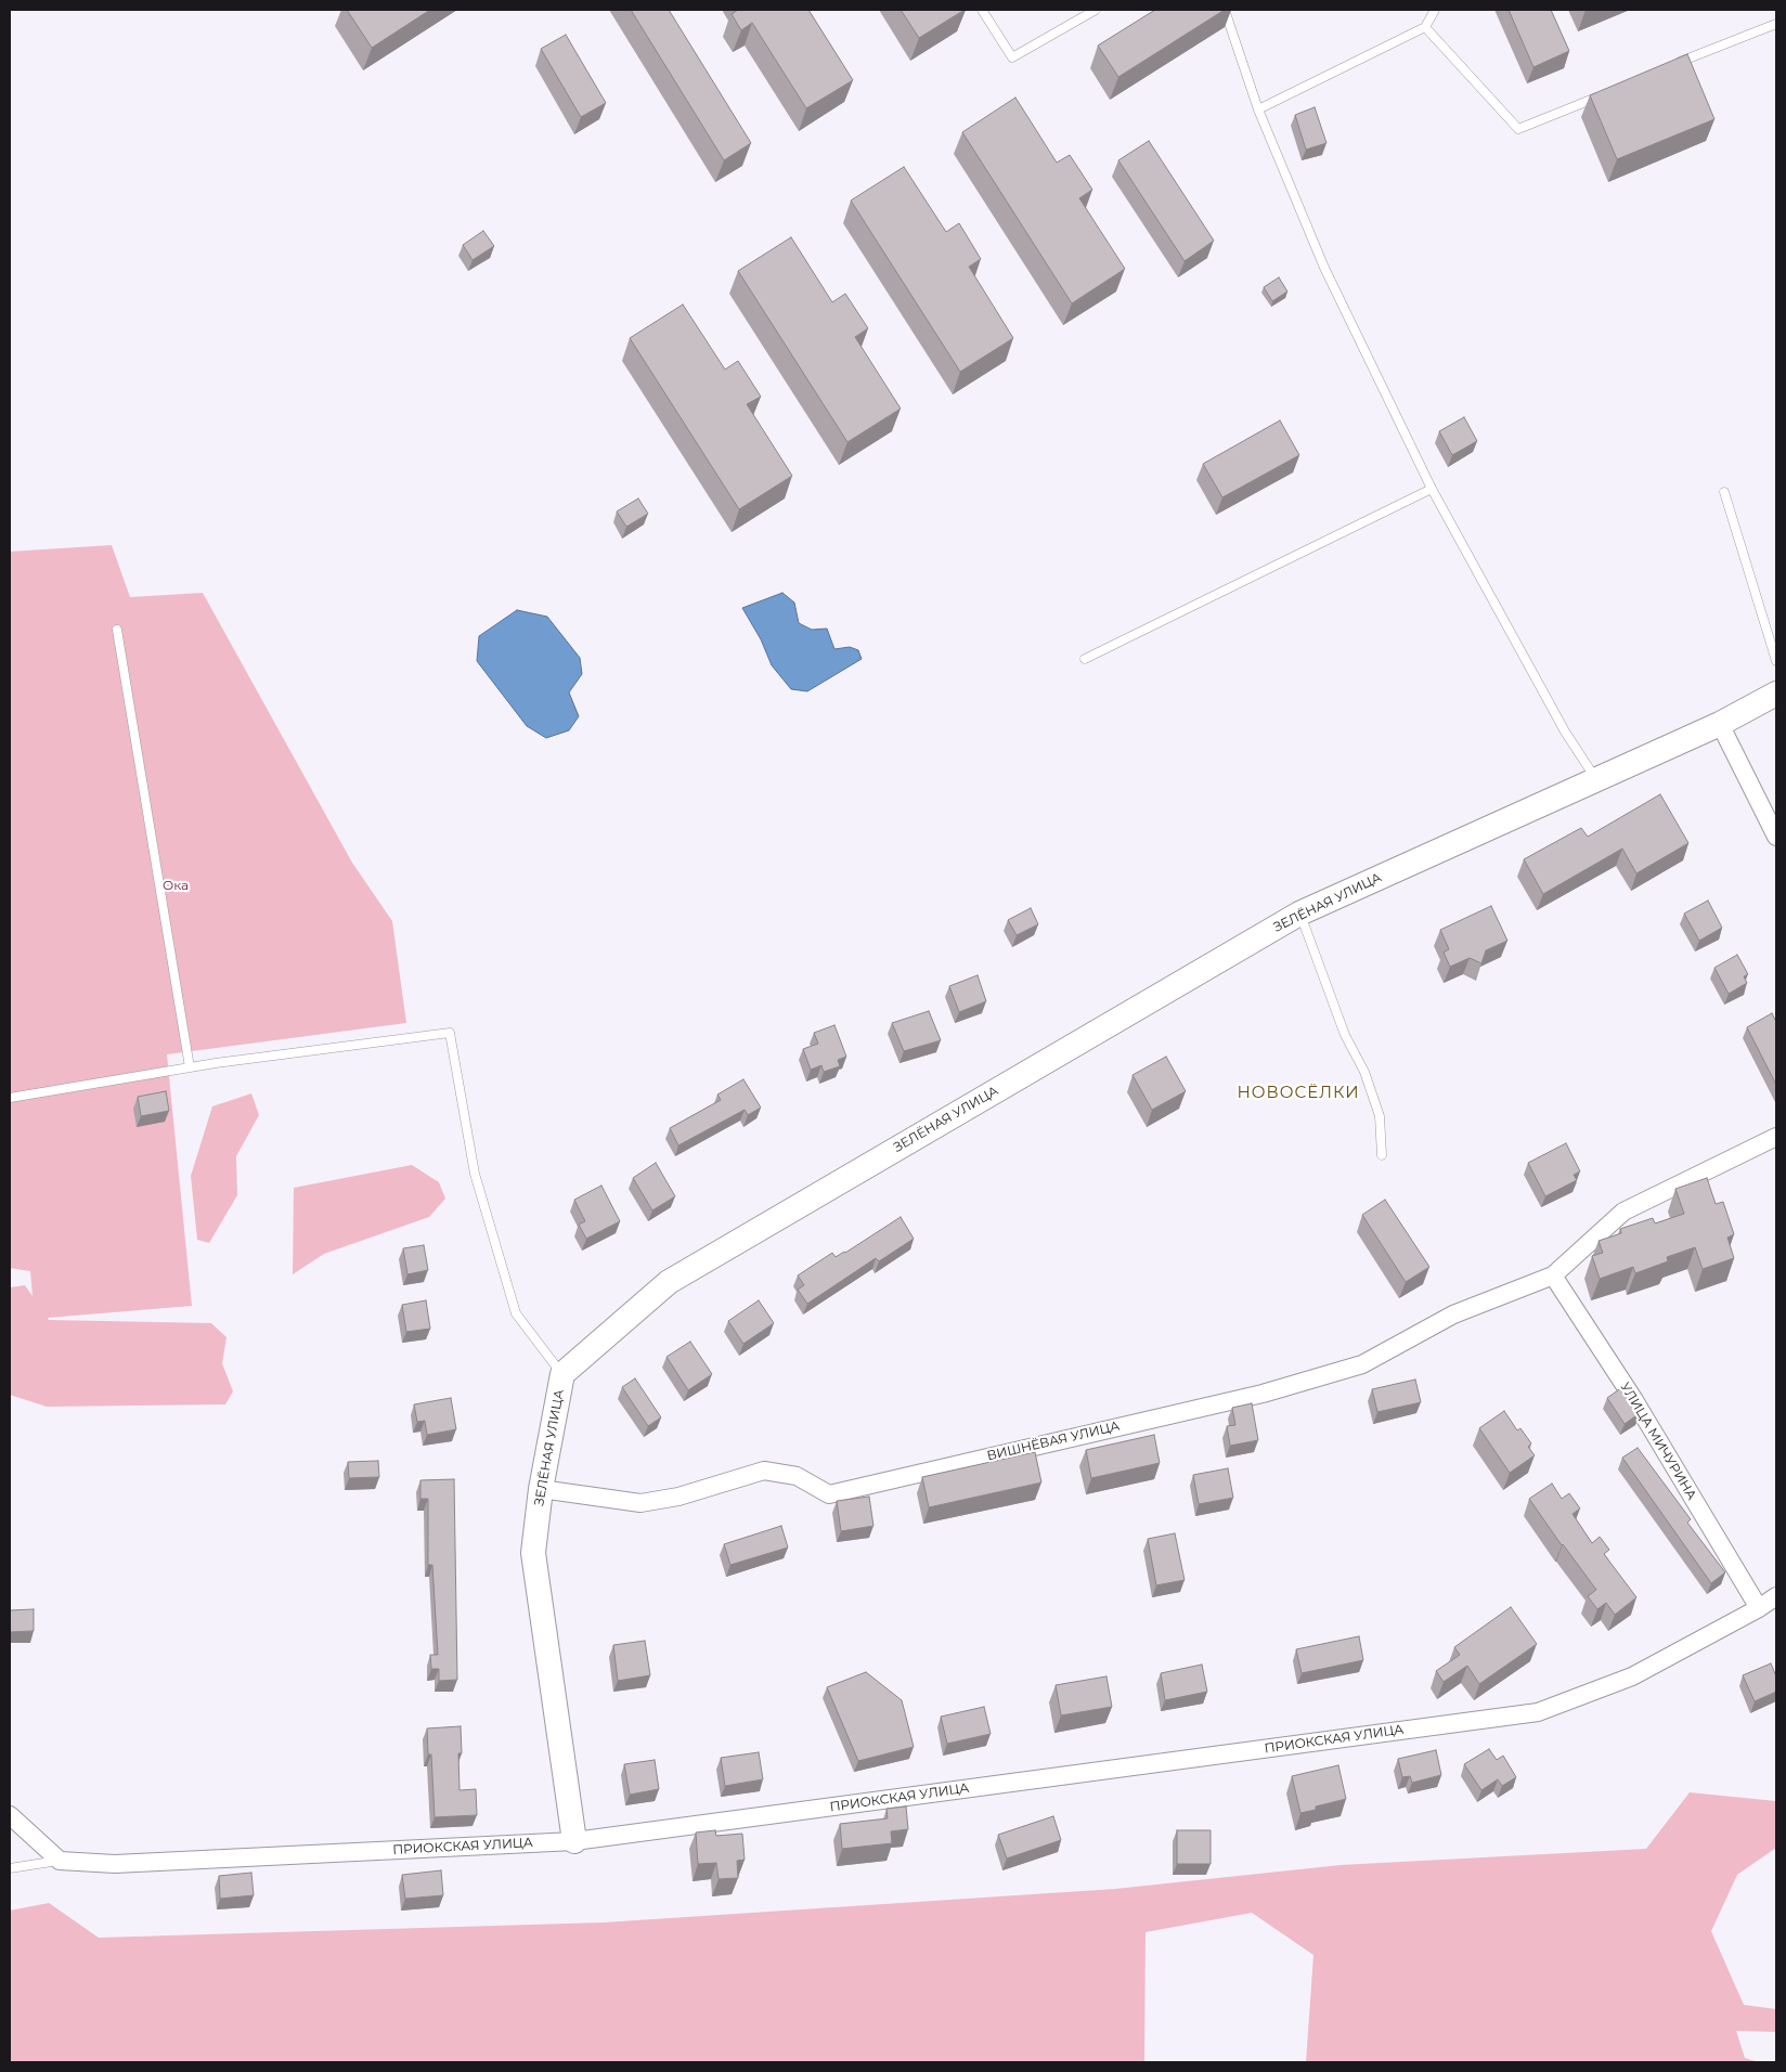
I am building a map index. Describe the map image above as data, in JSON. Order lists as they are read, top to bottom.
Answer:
{
  "streets": {
    "street": [
      "ЗЕЛЁНАЯ УЛИЦА",
      "ВИШНЁВАЯ УЛИЦА",
      "УЛИЦА МИЧУРИНА",
      "ПРИОКСКАЯ УЛИЦА"
    ]
  },
  "crossings": [
    ["ЗЕЛЁНАЯ УЛИЦА", "ВИШНЁВАЯ УЛИЦА"],
    ["ЗЕЛЁНАЯ УЛИЦА", "ПРИОКСКАЯ УЛИЦА"],
    ["ВИШНЁВАЯ УЛИЦА", "УЛИЦА МИЧУРИНА"],
    ["УЛИЦА МИЧУРИНА", "ПРИОКСКАЯ УЛИЦА"]
  ],
  "districts": ["НОВОСЁЛКИ"],
  "parks": ["Ока"]
}
